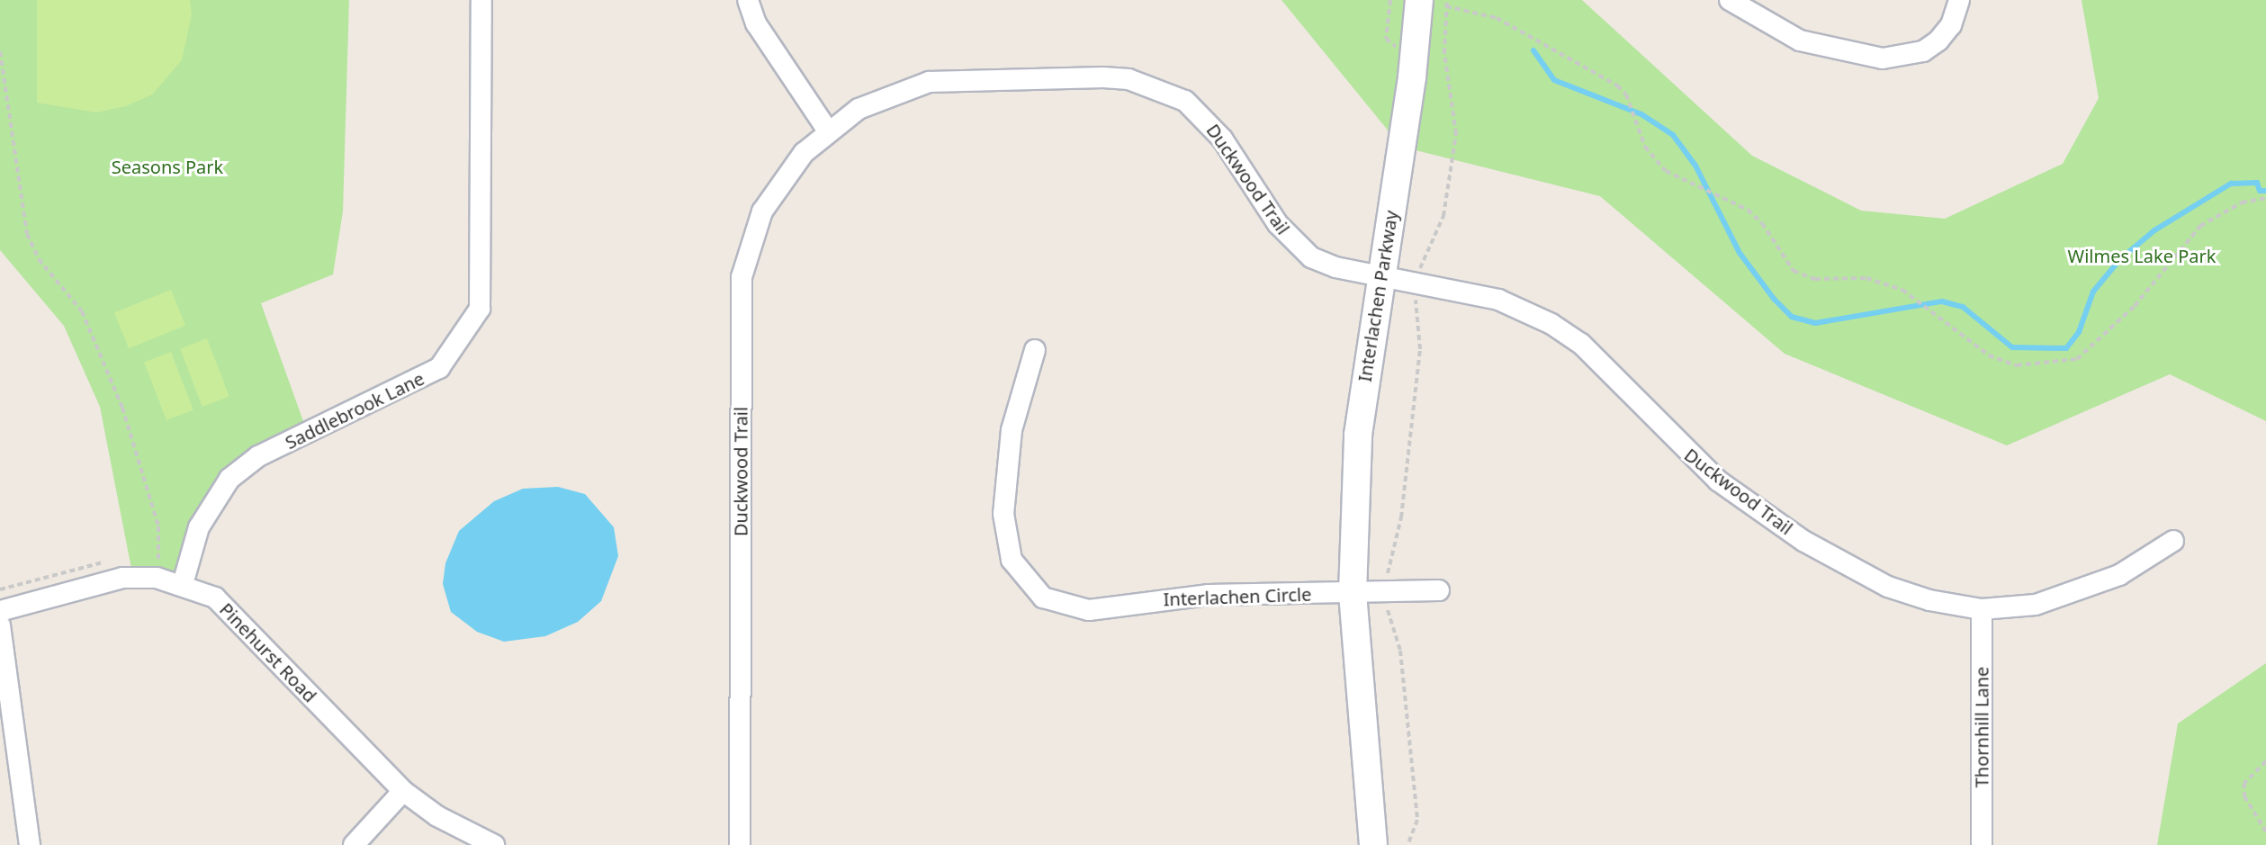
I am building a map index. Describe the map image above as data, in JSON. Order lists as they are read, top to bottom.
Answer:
{
  "streets": {
    "street": [
      "Duckwood Trail",
      "Interlachen Parkway",
      "Saddlebrook Lane",
      "Interlachen Circle",
      "Pinehurst Road",
      "Thornhill Lane"
    ]
  },
  "crossings": [
    ["Duckwood Trail", "Interlachen Parkway"],
    ["Duckwood Trail", "Thornhill Lane"],
    ["Interlachen Parkway", "Interlachen Circle"],
    ["Saddlebrook Lane", "Pinehurst Road"]
  ],
  "parks": ["Seasons Park", "Wilmes Lake Park"]
}
